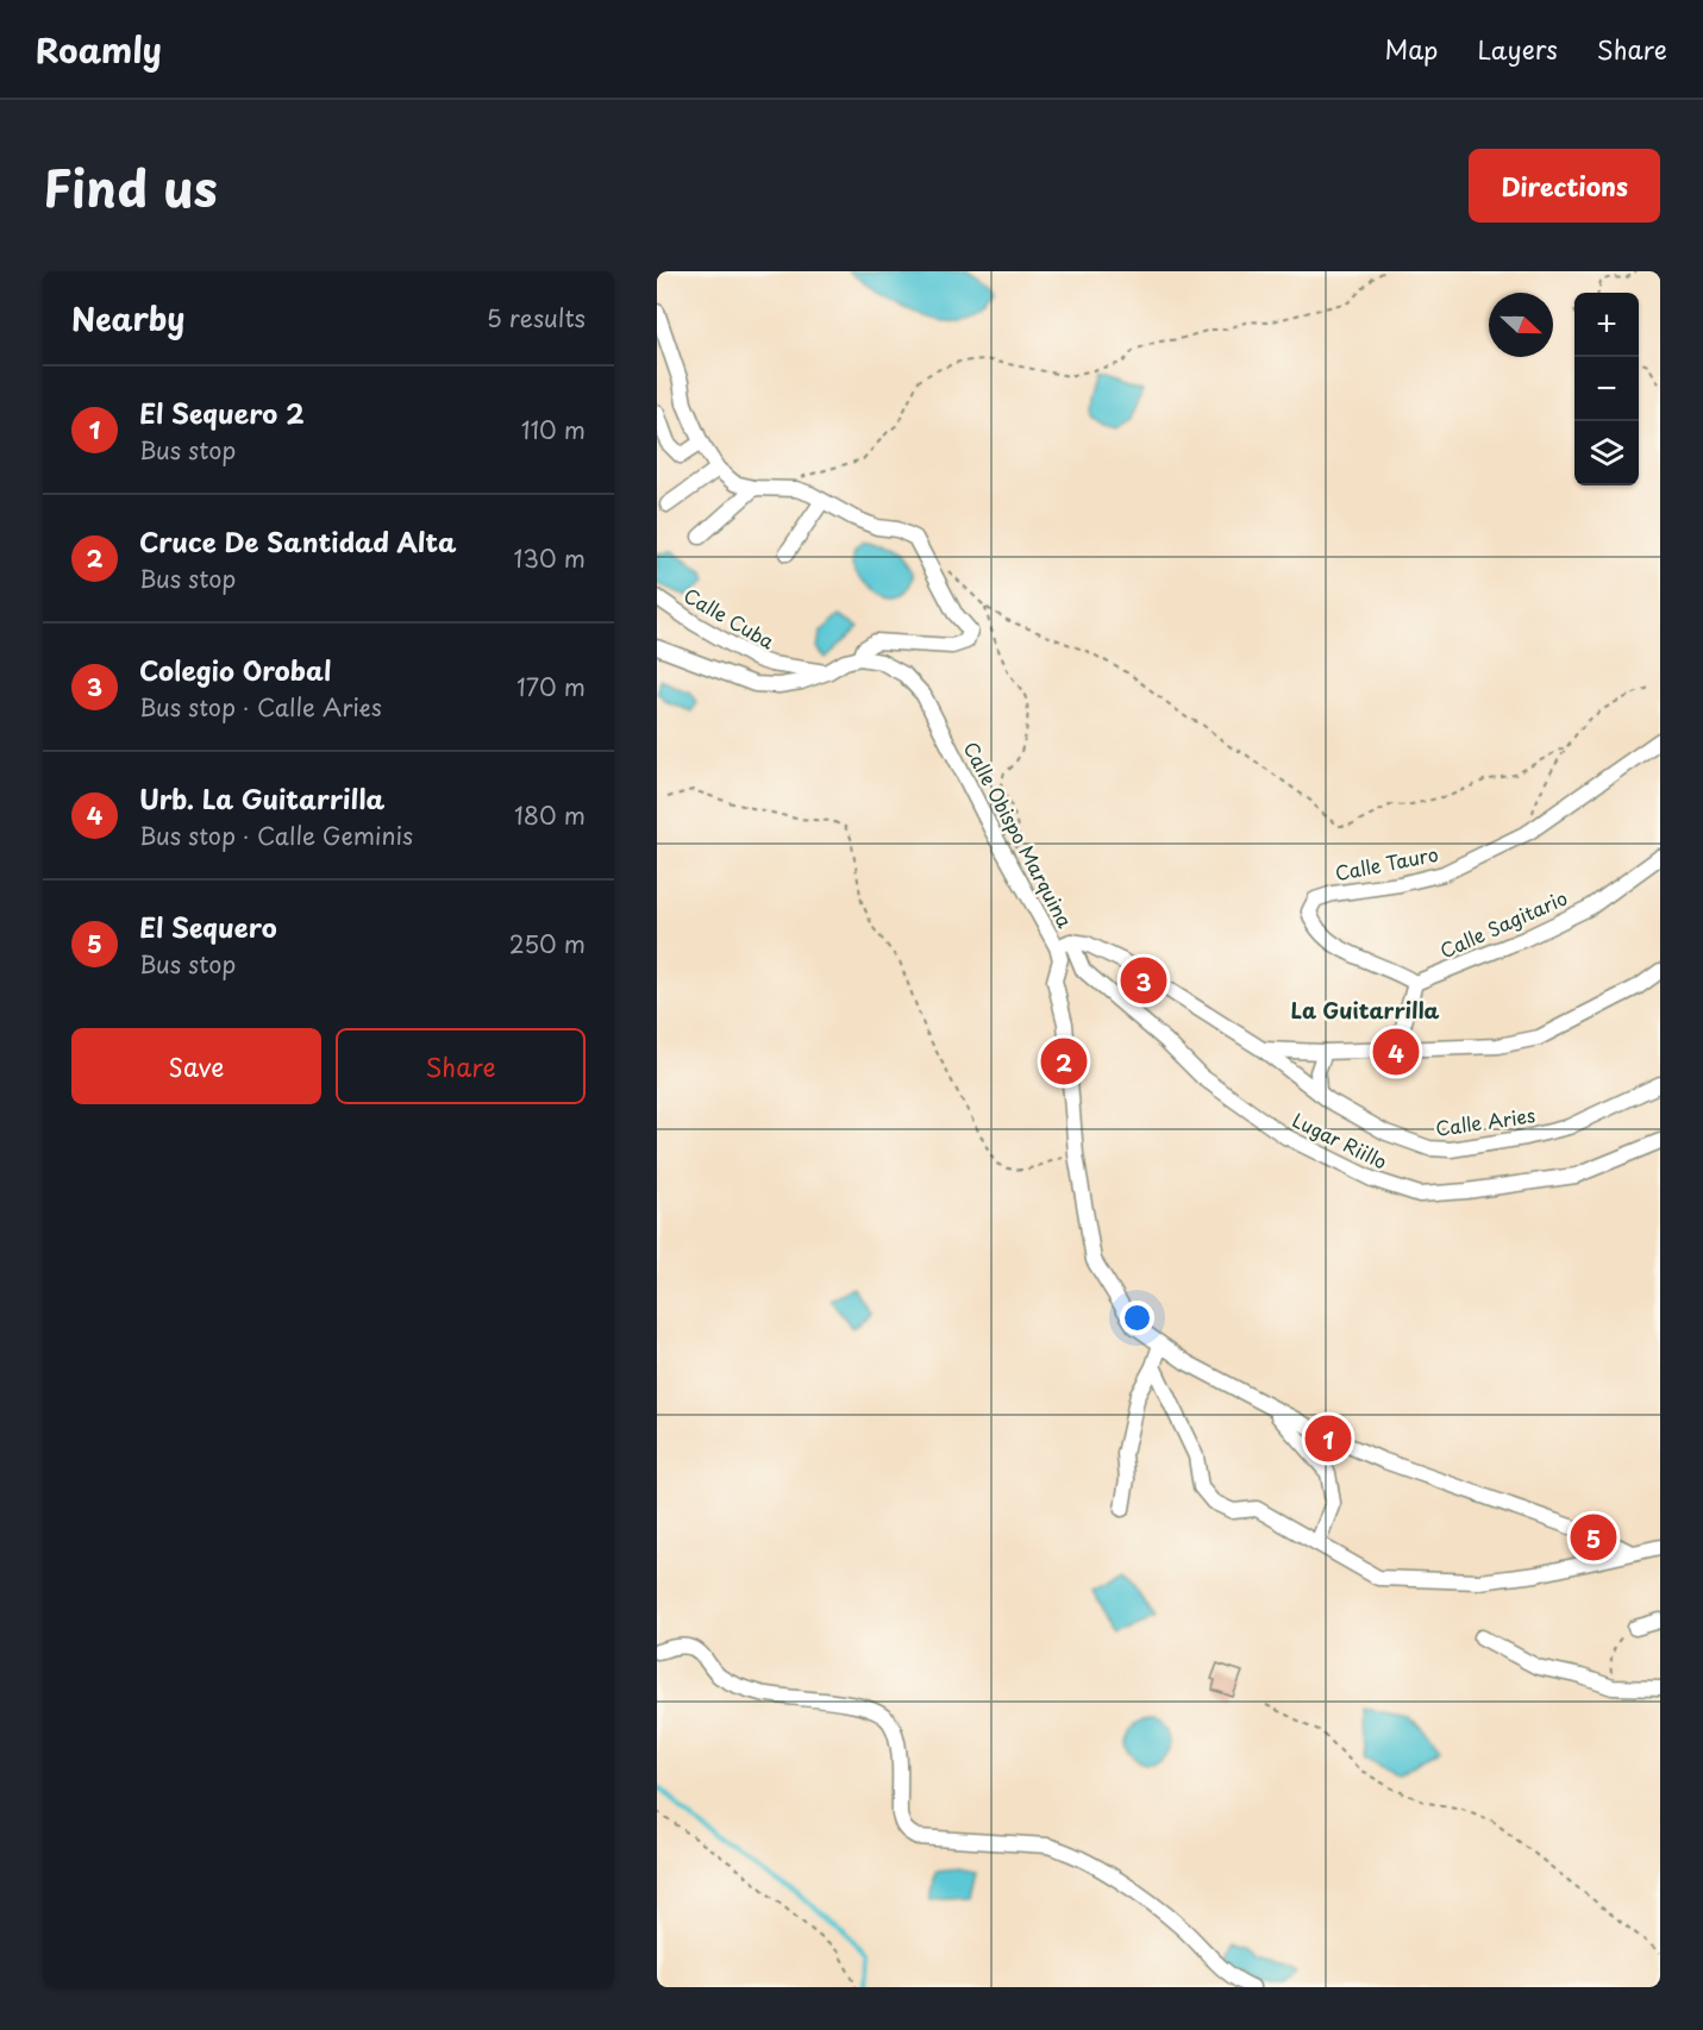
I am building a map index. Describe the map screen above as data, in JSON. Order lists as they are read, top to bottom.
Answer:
{
  "streets": {
    "street": [
      "Calle Cuba",
      "Calle Obispo Marquina",
      "Calle Tauro",
      "Calle Sagitario",
      "Calle Aries",
      "Lugar Riillo"
    ]
  },
  "crossings": [
    ["Calle Obispo Marquina", "Calle Aries"],
    ["Calle Obispo Marquina", "Lugar Riillo"],
    ["Calle Tauro", "Calle Sagitario"],
    ["Calle Aries", "Lugar Riillo"]
  ],
  "districts": ["La Guitarrilla"],
  "north": "right",
  "page": {
    "header": "Roamly",
    "nav": ["Map", "Layers", "Share"],
    "title": "Find us",
    "buttons": [
      "Directions",
      ["Save", "Share"]
    ],
    "heading": ["Nearby", "5 results"],
    "map_buttons": ["+", "−"],
    "list": [
      {
        "mark": "1",
        "name": "El Sequero 2",
        "note": "Bus stop",
        "value": "110 m"
      },
      {
        "mark": "2",
        "name": "Cruce De Santidad Alta",
        "note": "Bus stop",
        "value": "130 m"
      },
      {
        "mark": "3",
        "name": "Colegio Orobal",
        "note": "Bus stop · Calle Aries",
        "value": "170 m"
      },
      {
        "mark": "4",
        "name": "Urb. La Guitarrilla",
        "note": "Bus stop · Calle Geminis",
        "value": "180 m"
      },
      {
        "mark": "5",
        "name": "El Sequero",
        "note": "Bus stop",
        "value": "250 m"
      }
    ],
    "pins": [
      "3",
      "4",
      "2",
      "1",
      "5"
    ]
  }
}
